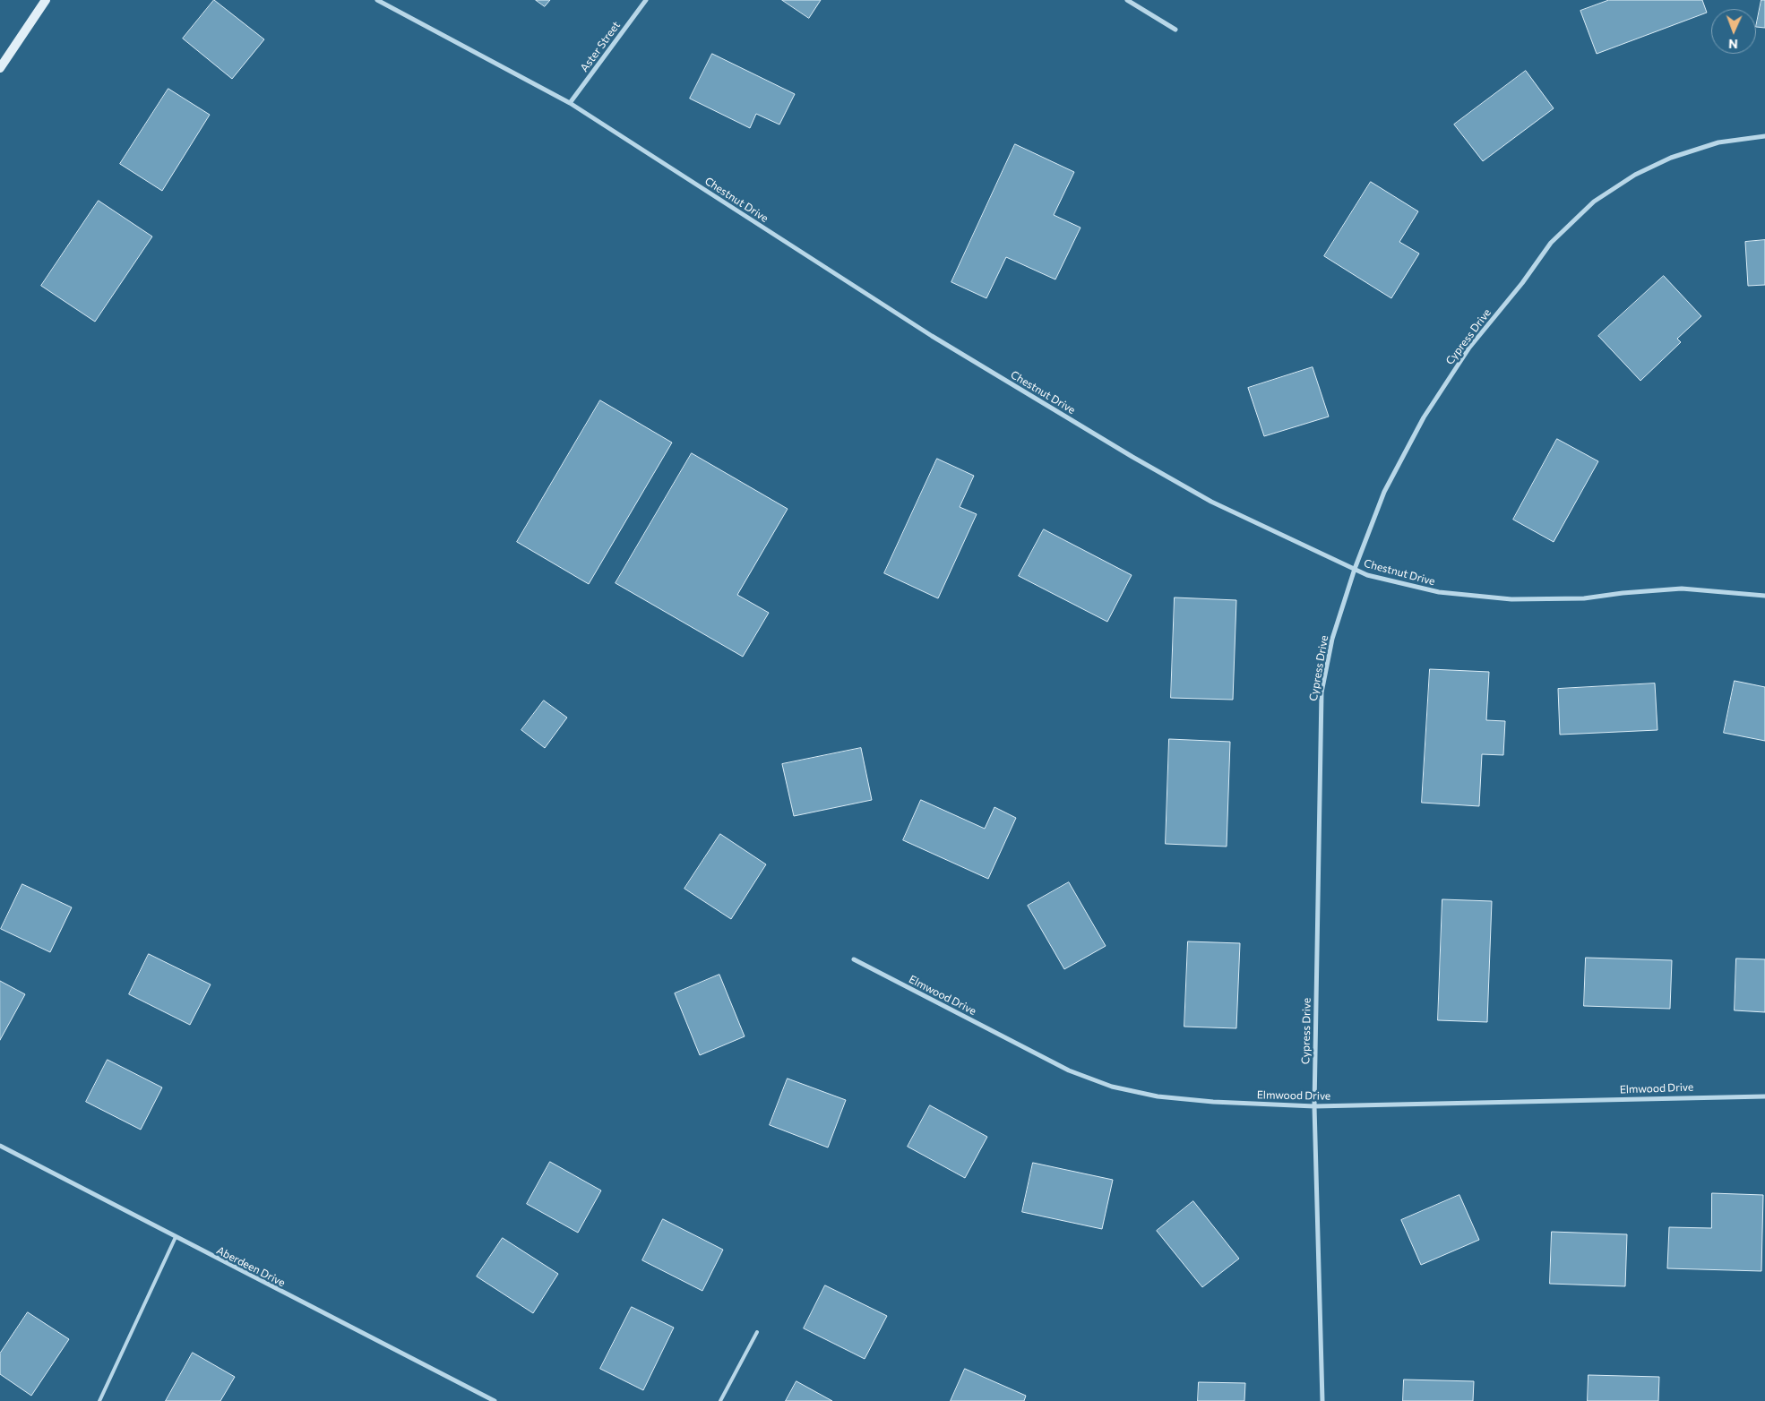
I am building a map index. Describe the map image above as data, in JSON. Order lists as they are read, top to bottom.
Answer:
{
  "streets": {
    "street": [
      "Aster Street",
      "Chestnut Drive",
      "Cypress Drive",
      "Elmwood Drive",
      "Aberdeen Drive"
    ]
  },
  "crossings": [
    ["Aster Street", "Chestnut Drive"],
    ["Chestnut Drive", "Cypress Drive"],
    ["Cypress Drive", "Elmwood Drive"]
  ],
  "north": "bottom"
}
